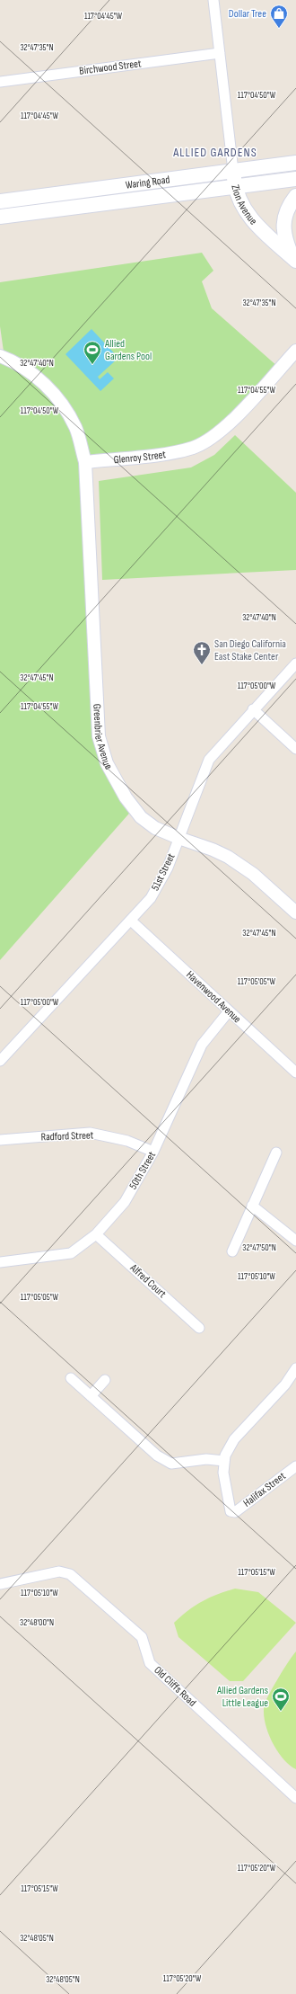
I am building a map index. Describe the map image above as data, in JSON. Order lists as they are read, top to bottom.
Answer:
{
  "streets": {
    "main road": ["Waring Road", "Zion Avenue"],
    "street": [
      "Birchwood Street",
      "Glenroy Street",
      "Greenbrier Avenue",
      "51st Street",
      "Havenwood Avenue",
      "Radford Street",
      "50th Street",
      "Alfred Court",
      "Halifax Street",
      "Old Cliffs Road"
    ]
  },
  "crossings": [
    ["Birchwood Street", "Zion Avenue"],
    ["Waring Road", "Zion Avenue"],
    ["Glenroy Street", "Greenbrier Avenue"],
    ["Greenbrier Avenue", "51st Street"],
    ["51st Street", "Havenwood Avenue"],
    ["Havenwood Avenue", "50th Street"],
    ["Radford Street", "50th Street"],
    ["50th Street", "Alfred Court"]
  ],
  "districts": ["ALLIED GARDENS"],
  "places": {
    "shop": ["Dollar Tree"],
    "sports": ["Allied Gardens Pool", "Allied Gardens Little League"],
    "church": ["San Diego California East Stake Center"]
  },
  "coordinates": [
    "117°04'45\"W",
    "32°47'35\"N",
    "117°04'50\"W",
    "32°47'40\"N",
    "117°04'55\"W",
    "32°47'45\"N",
    "117°05'00\"W",
    "117°05'05\"W",
    "32°47'50\"N",
    "117°05'10\"W",
    "117°05'15\"W",
    "32°48'00\"N",
    "117°05'20\"W",
    "32°48'05\"N"
  ]
}
